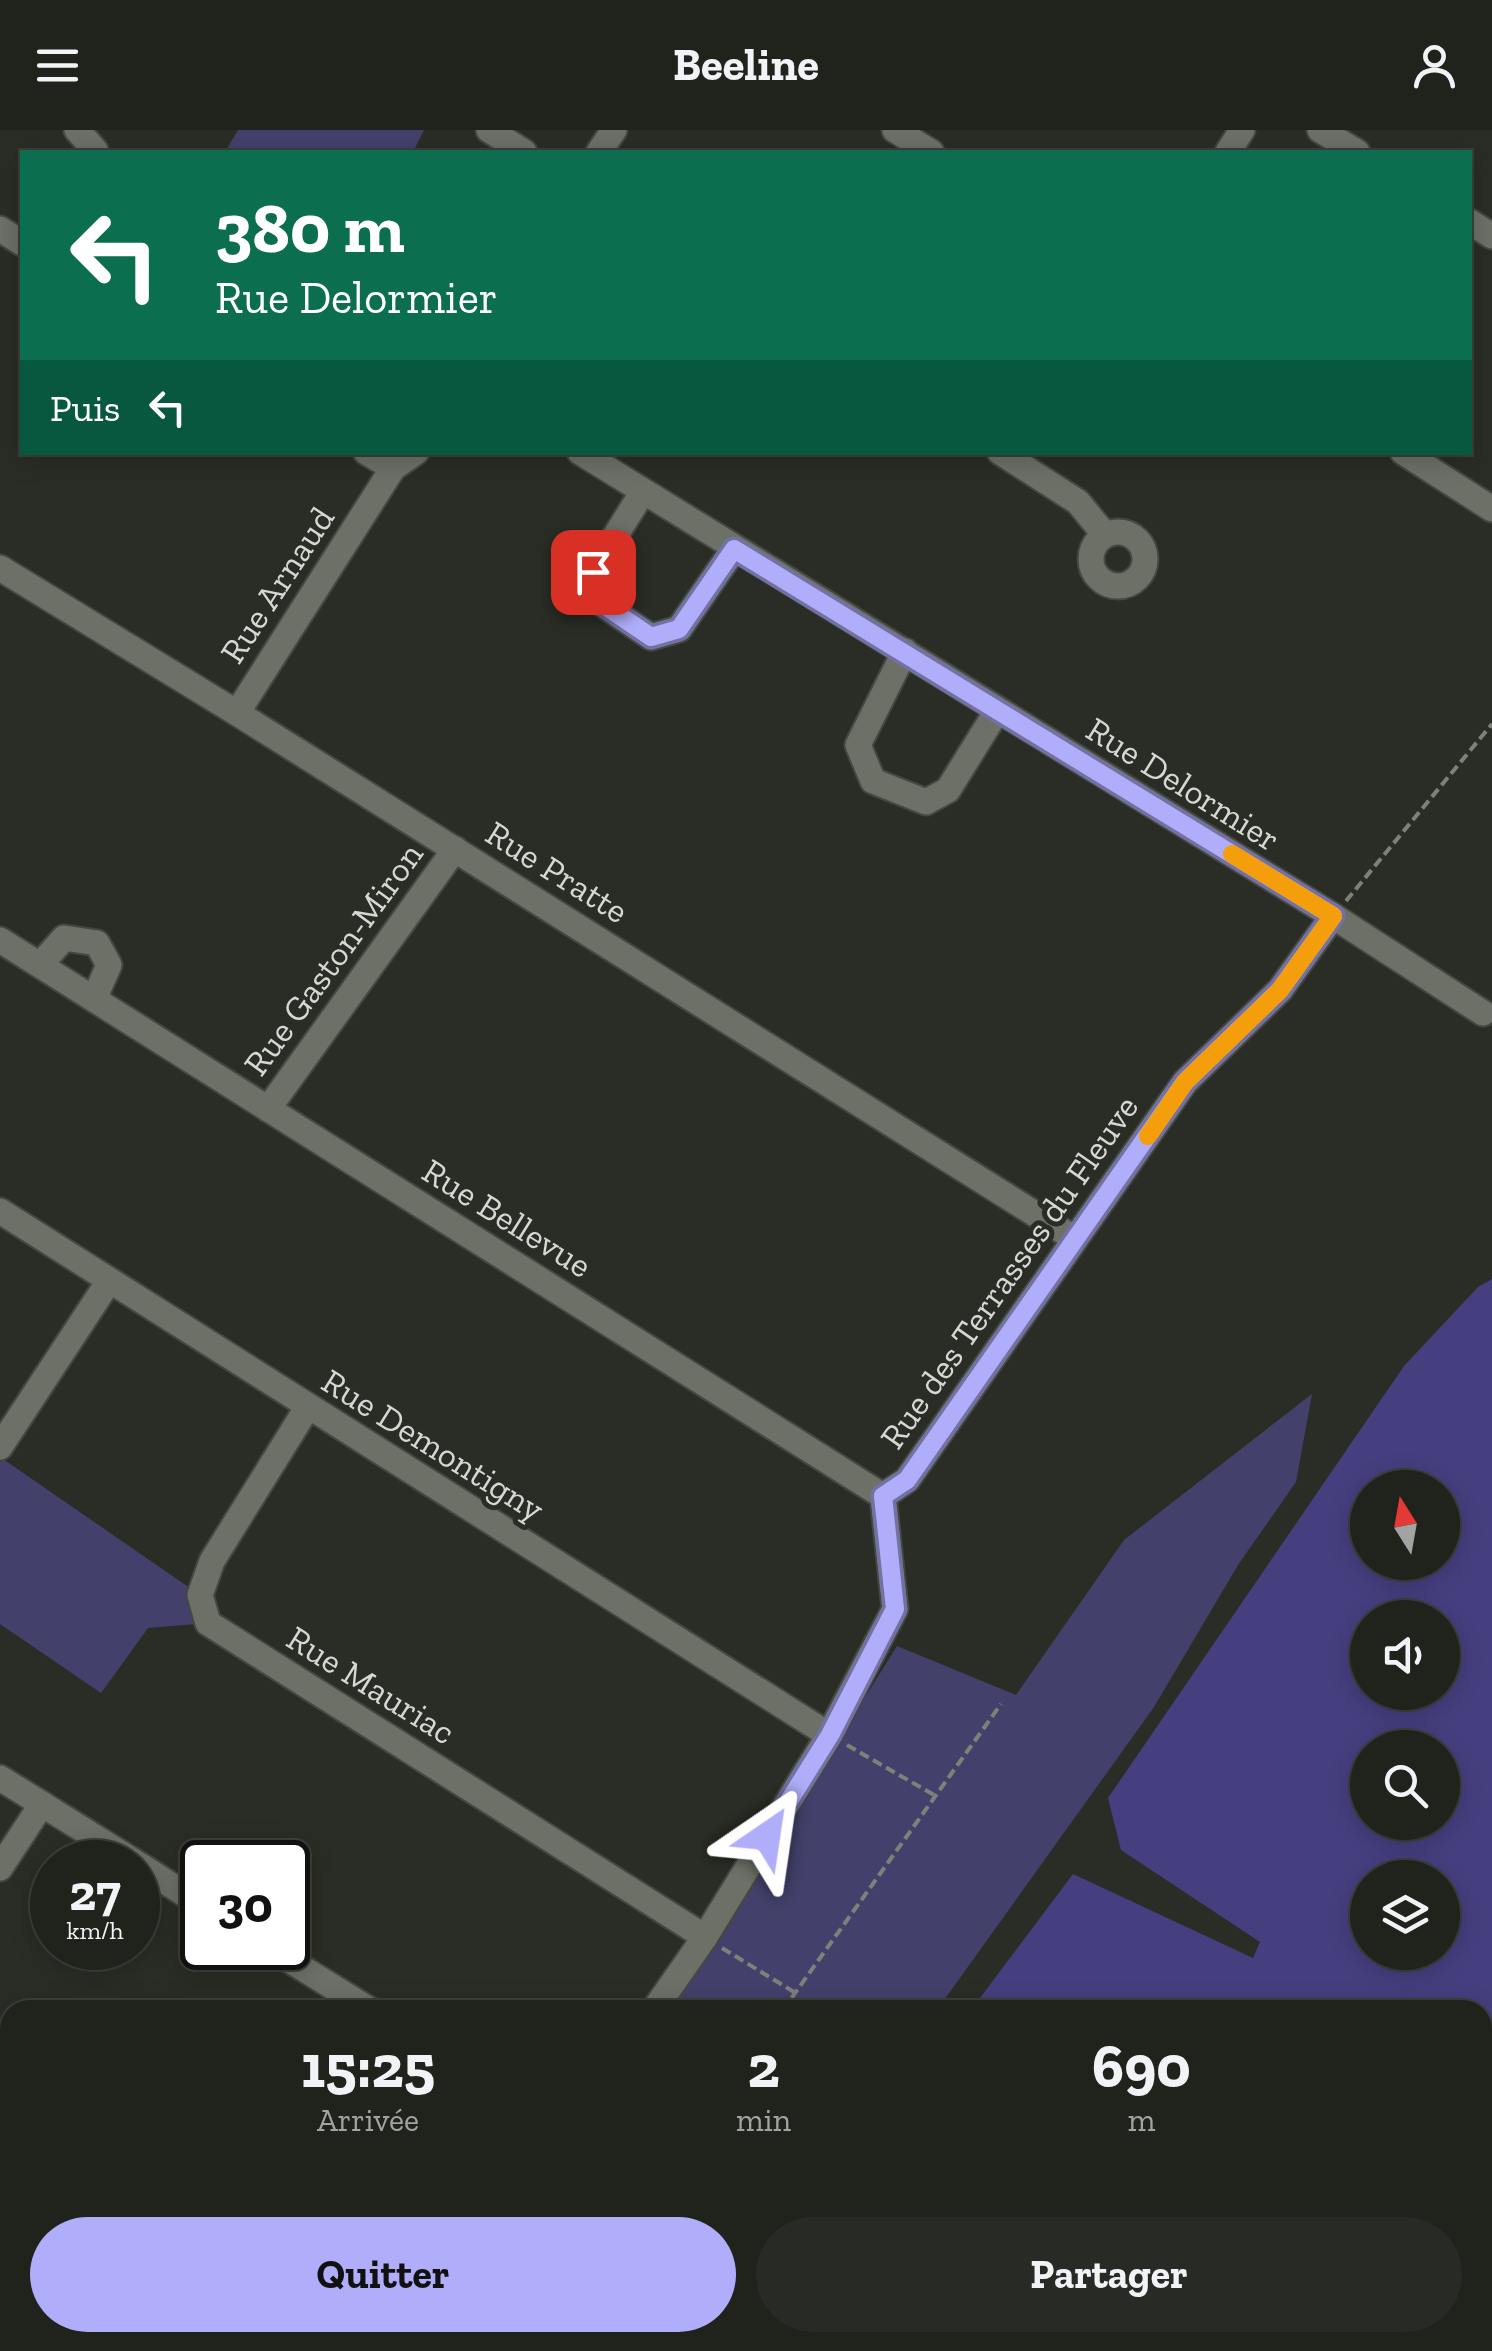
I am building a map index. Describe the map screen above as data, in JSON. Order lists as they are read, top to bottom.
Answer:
{
  "streets": {
    "street": [
      "Rue Arnaud",
      "Rue Delormier",
      "Rue Pratte",
      "Rue Gaston-Miron",
      "Rue Bellevue",
      "Rue des Terrasses du Fleuve",
      "Rue Demontigny",
      "Rue Mauriac"
    ]
  },
  "crossings": [
    ["Rue Arnaud", "Rue Pratte"],
    ["Rue Delormier", "Rue des Terrasses du Fleuve"],
    ["Rue Pratte", "Rue Gaston-Miron"],
    ["Rue Pratte", "Rue des Terrasses du Fleuve"],
    ["Rue Gaston-Miron", "Rue Bellevue"],
    ["Rue Bellevue", "Rue des Terrasses du Fleuve"],
    ["Rue des Terrasses du Fleuve", "Rue Demontigny"],
    ["Rue des Terrasses du Fleuve", "Rue Mauriac"],
    ["Rue Demontigny", "Rue Mauriac"]
  ],
  "north": "top",
  "page": {
    "header": "Beeline",
    "turn": ["380 m", "Rue Delormier"],
    "then": "Puis",
    "speed": "27 km/h",
    "limit": "30",
    "eta": [
      "15:25",
      "Arrivée",
      "2",
      "min",
      "690",
      "m"
    ],
    "buttons": ["Quitter", "Partager"]
  }
}
